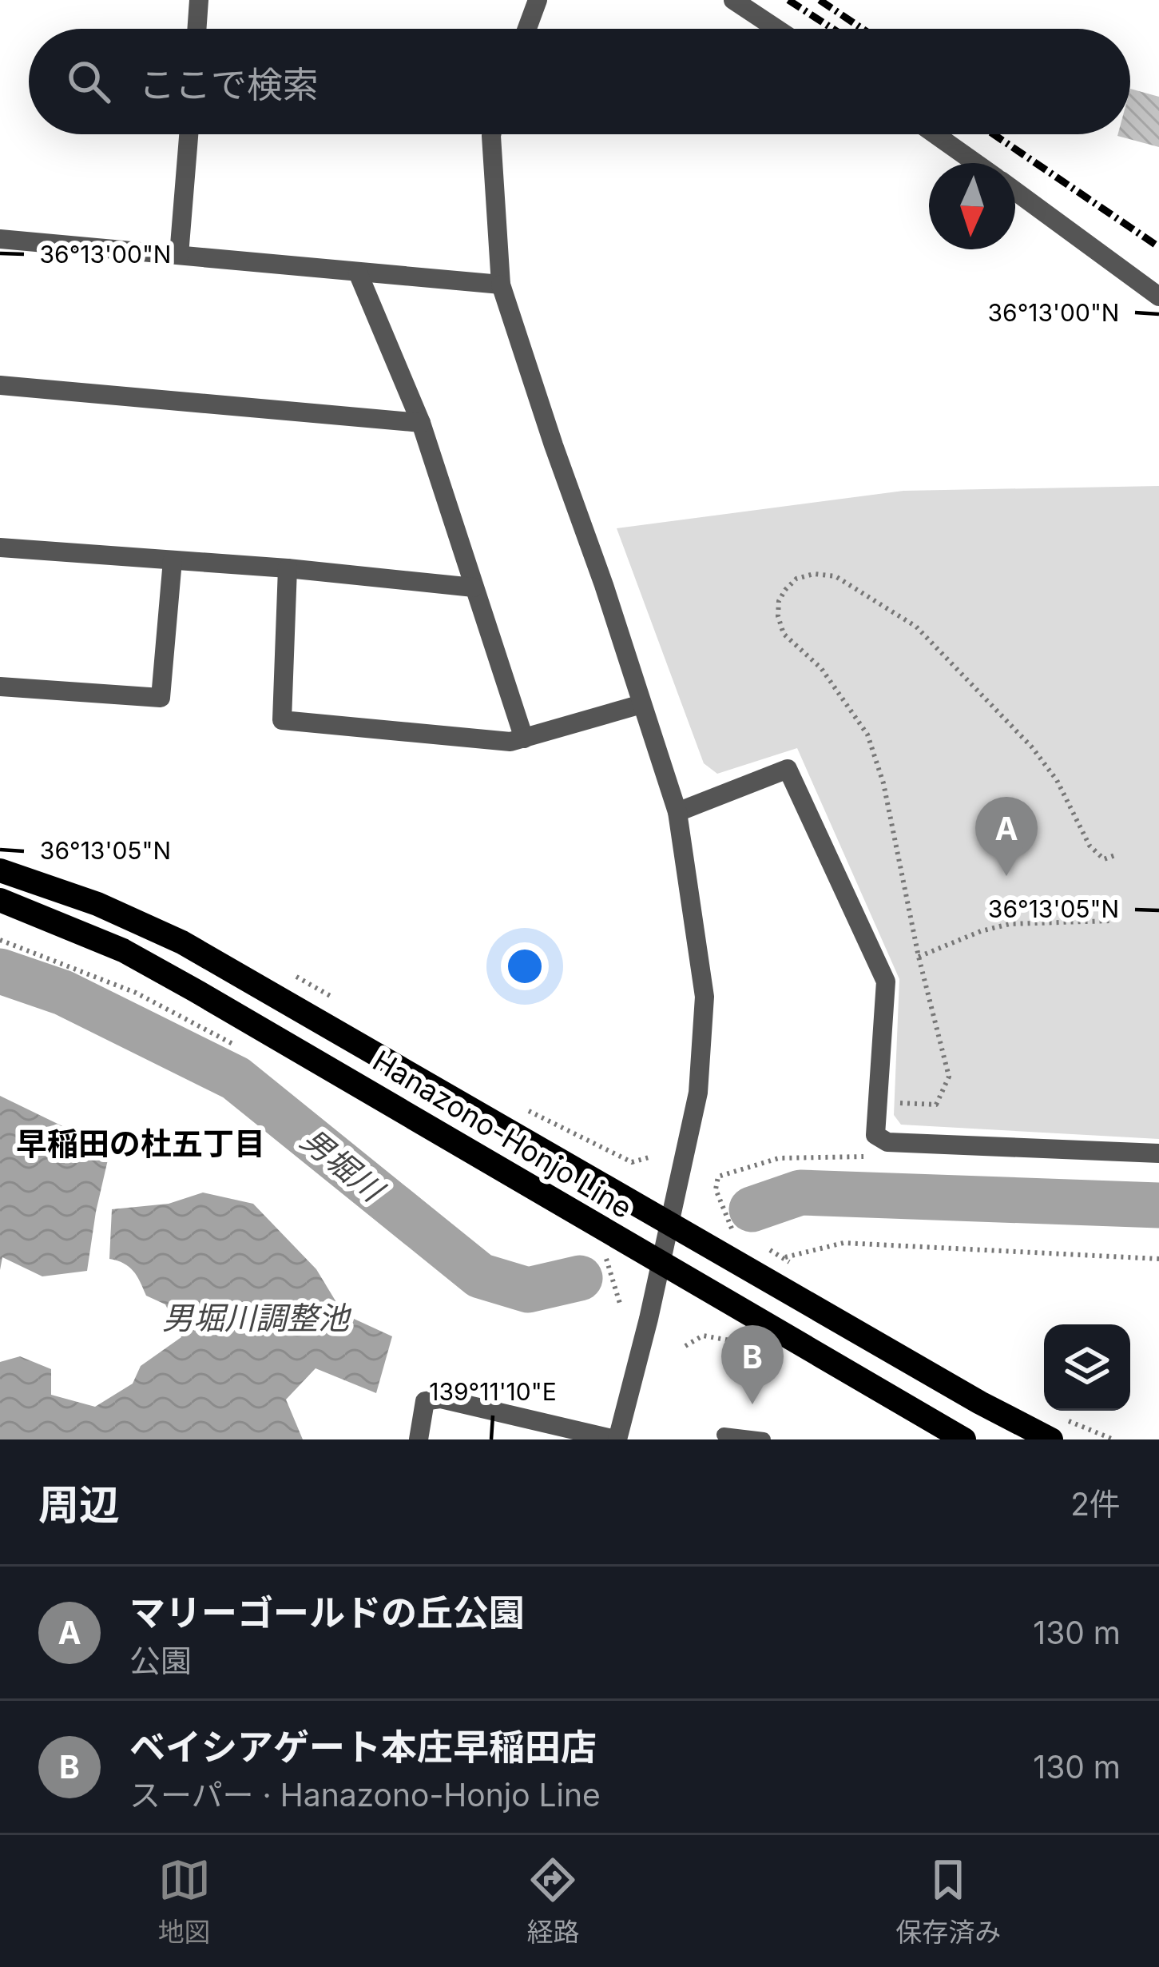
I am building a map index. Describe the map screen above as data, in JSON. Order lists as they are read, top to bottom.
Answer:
{
  "streets": {
    "main road": ["Hanazono-Honjo Line"]
  },
  "districts": ["早稲田の杜五丁目"],
  "water": ["男堀川", "男堀川調整池"],
  "north": "bottom",
  "page": {
    "search": "ここで検索",
    "pins": ["A", "B"],
    "heading": ["周辺", "2件"],
    "list": [
      {
        "mark": "A",
        "name": "マリーゴールドの丘公園",
        "note": "公園",
        "value": "130 m"
      },
      {
        "mark": "B",
        "name": "ベイシアゲート本庄早稲田店",
        "note": "スーパー · Hanazono-Honjo Line",
        "value": "130 m"
      }
    ],
    "nav": ["地図", "経路", "保存済み"]
  },
  "coordinates": ["36°13'00\"N", "36°13'05\"N", "139°11'10\"E"]
}
